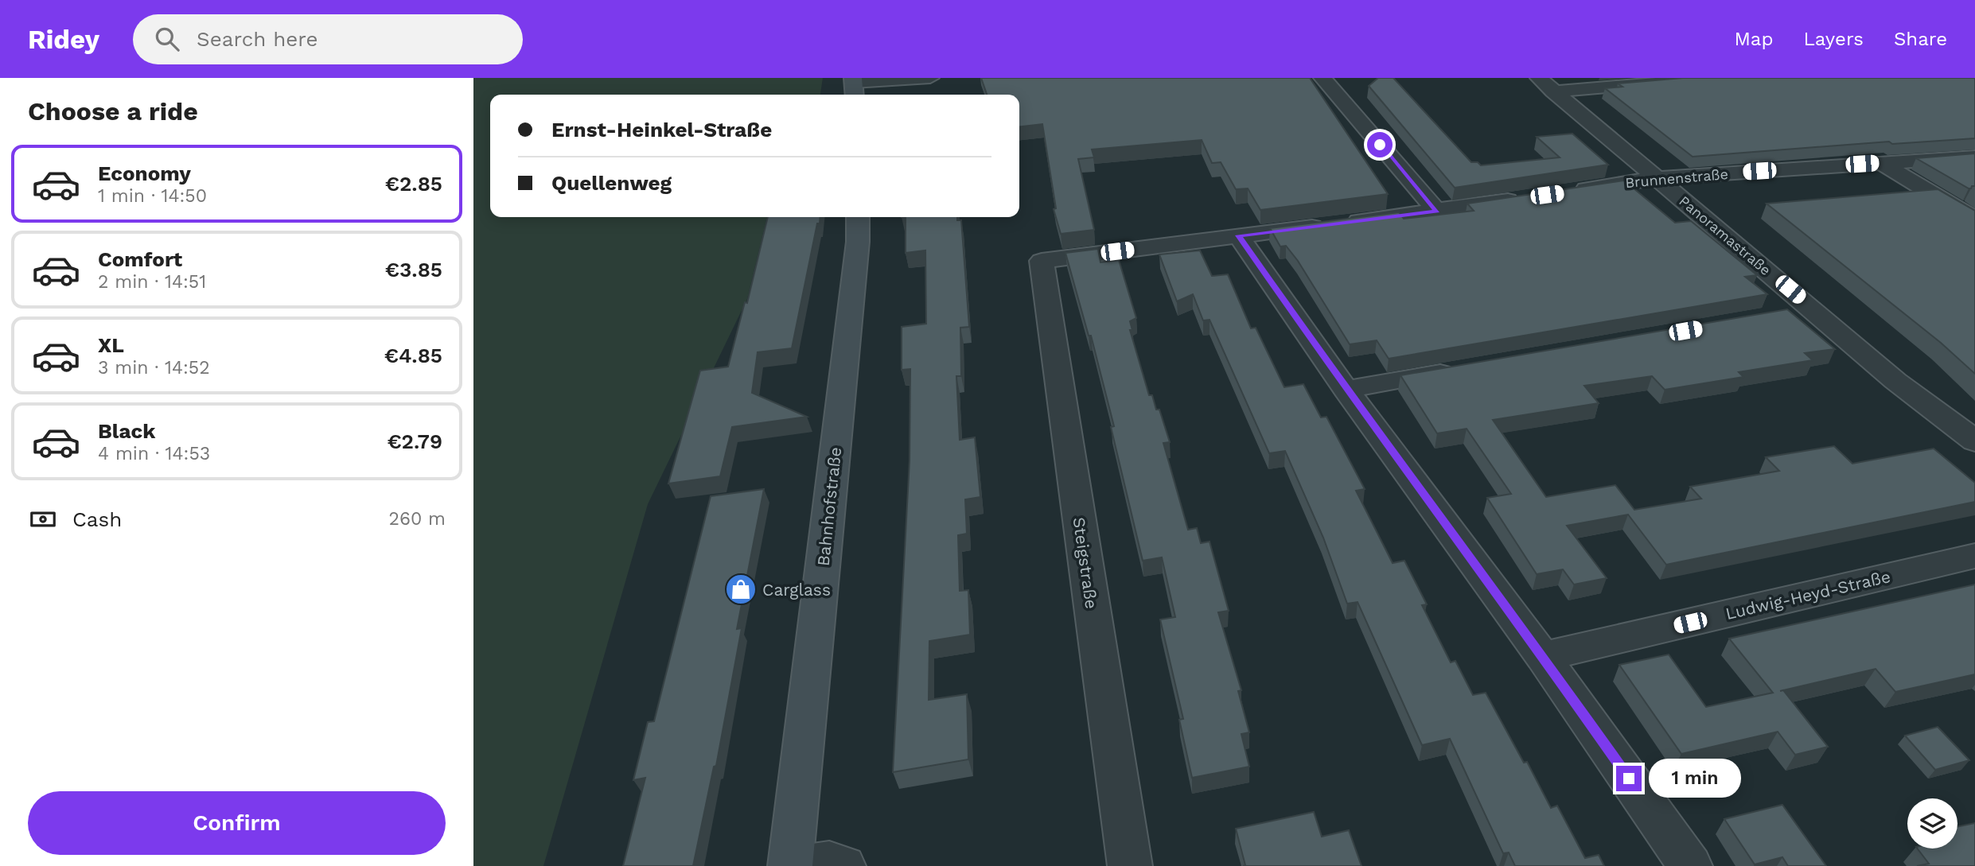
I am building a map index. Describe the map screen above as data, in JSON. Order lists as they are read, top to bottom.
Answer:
{
  "streets": {
    "street": [
      "Brunnenstraße",
      "Panoramastraße",
      "Bahnhofstraße",
      "Steigstraße",
      "Ludwig-Heyd-Straße"
    ]
  },
  "crossings": [
    ["Brunnenstraße", "Panoramastraße"]
  ],
  "places": {
    "shop": ["Carglass"]
  },
  "page": {
    "header": "Ridey",
    "search": "Search here",
    "nav": ["Map", "Layers", "Share"],
    "heading": "Choose a ride",
    "banner": ["Ernst-Heinkel-Straße", "Quellenweg"],
    "list": [
      {
        "name": "Economy",
        "note": "1 min · 14:50",
        "value": "€2.85"
      },
      {
        "name": "Comfort",
        "note": "2 min · 14:51",
        "value": "€3.85"
      },
      {
        "name": "XL",
        "note": "3 min · 14:52",
        "value": "€4.85"
      },
      {
        "name": "Black",
        "note": "4 min · 14:53",
        "value": "€2.79"
      }
    ],
    "pay": ["Cash", "260 m"],
    "bubble": "1 min",
    "buttons": "Confirm"
  }
}
